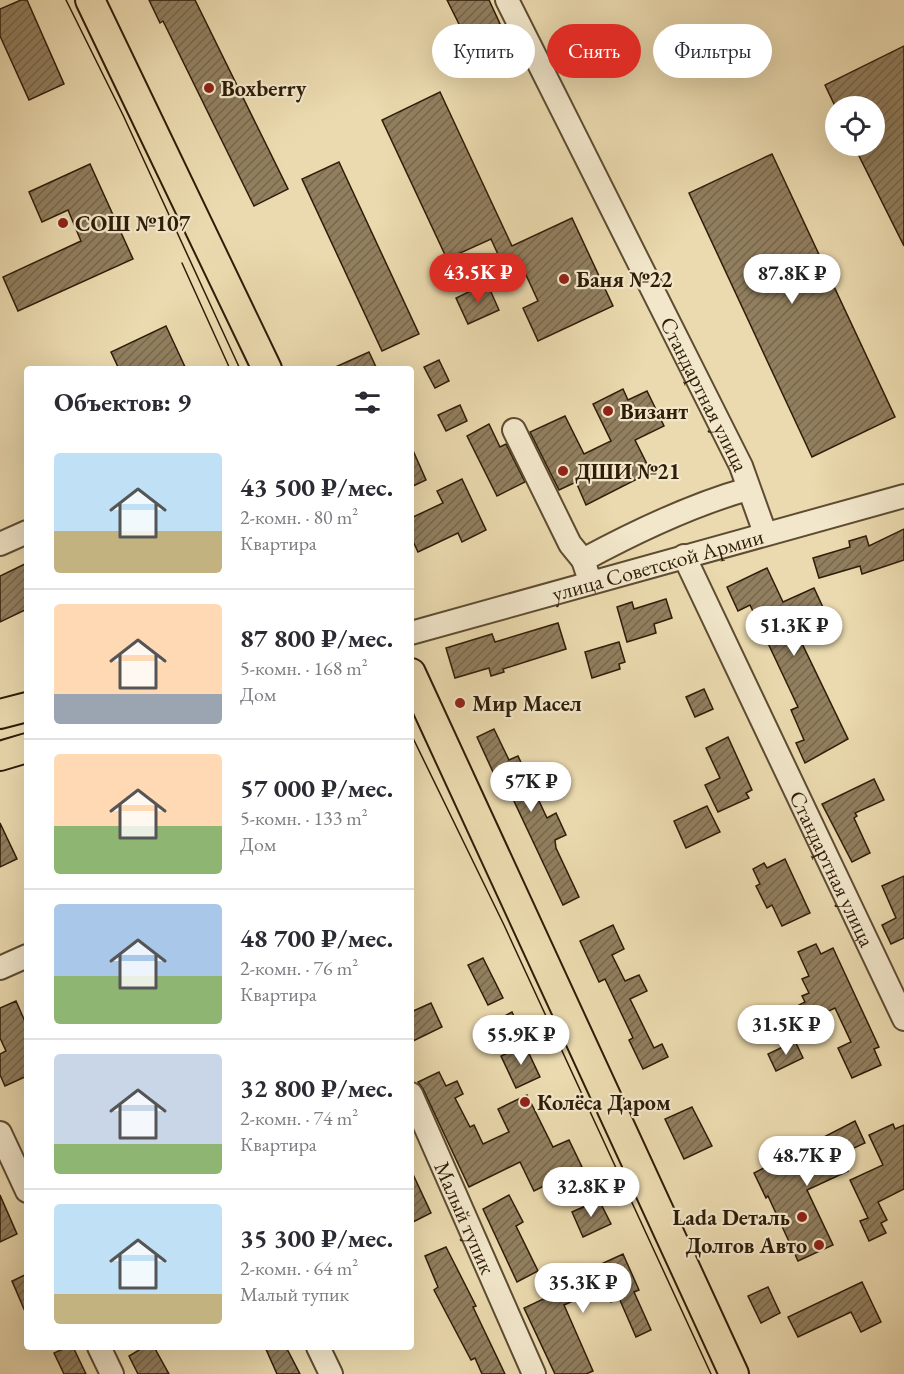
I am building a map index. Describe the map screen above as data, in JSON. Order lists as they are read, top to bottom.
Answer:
{
  "streets": {
    "street": ["Стандартная улица", "улица Советской Армии", "Малый тупик"]
  },
  "crossings": [
    ["Стандартная улица", "улица Советской Армии"]
  ],
  "places": [
    "Boxberry",
    "СОШ №107",
    "Баня №22",
    "Визант",
    "ДШИ №21",
    "Мир Масел",
    "Колёса Даром",
    "Lada Dеталь",
    "Долгов Авто"
  ],
  "page": {
    "chip": ["Купить", "Снять", "Фильтры"],
    "price": [
      "43.5K ₽",
      "87.8K ₽",
      "51.3K ₽",
      "57K ₽",
      "31.5K ₽",
      "55.9K ₽",
      "48.7K ₽",
      "32.8K ₽",
      "35.3K ₽"
    ],
    "heading": "Объектов: 9",
    "list": [
      {
        "name": "43 500 ₽/мес.",
        "note": "2-комн. · 80 m² · Квартира"
      },
      {
        "name": "87 800 ₽/мес.",
        "note": "5-комн. · 168 m² · Дом"
      },
      {
        "name": "57 000 ₽/мес.",
        "note": "5-комн. · 133 m² · Дом"
      },
      {
        "name": "48 700 ₽/мес.",
        "note": "2-комн. · 76 m² · Квартира"
      },
      {
        "name": "32 800 ₽/мес.",
        "note": "2-комн. · 74 m² · Квартира"
      },
      {
        "name": "35 300 ₽/мес.",
        "note": "2-комн. · 64 m² · Малый тупик"
      }
    ]
  }
}
